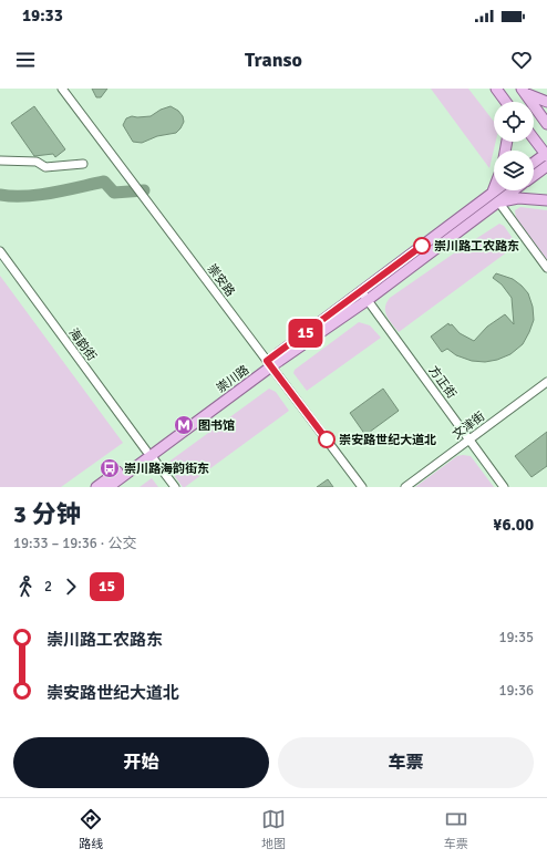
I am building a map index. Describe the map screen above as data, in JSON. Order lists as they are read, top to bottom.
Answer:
{
  "streets": {
    "main road": ["崇川路"],
    "street": [
      "崇安路",
      "海韵街",
      "方正街",
      "文津街"
    ]
  },
  "crossings": [
    ["崇安路", "崇川路"],
    ["海韵街", "崇川路"],
    ["崇川路", "方正街"],
    ["方正街", "文津街"]
  ],
  "places": {
    "other": ["崇川路工农路东", "崇安路世纪大道北"],
    "metro station": ["图书馆"],
    "bus stop": ["崇川路海韵街东"]
  },
  "lines": ["bus line 15"],
  "page": {
    "status": "19:33",
    "header": "Transo",
    "on_map": "15",
    "heading": ["3 分钟", "19:33 – 19:36 · 公交", "¥6.00"],
    "legs": ["2", "15"],
    "list": [
      {
        "name": "崇川路工农路东",
        "value": "19:35"
      },
      {
        "name": "崇安路世纪大道北",
        "value": "19:36"
      }
    ],
    "buttons": ["开始", "车票"],
    "tabs": ["路线", "地图", "车票"]
  }
}
